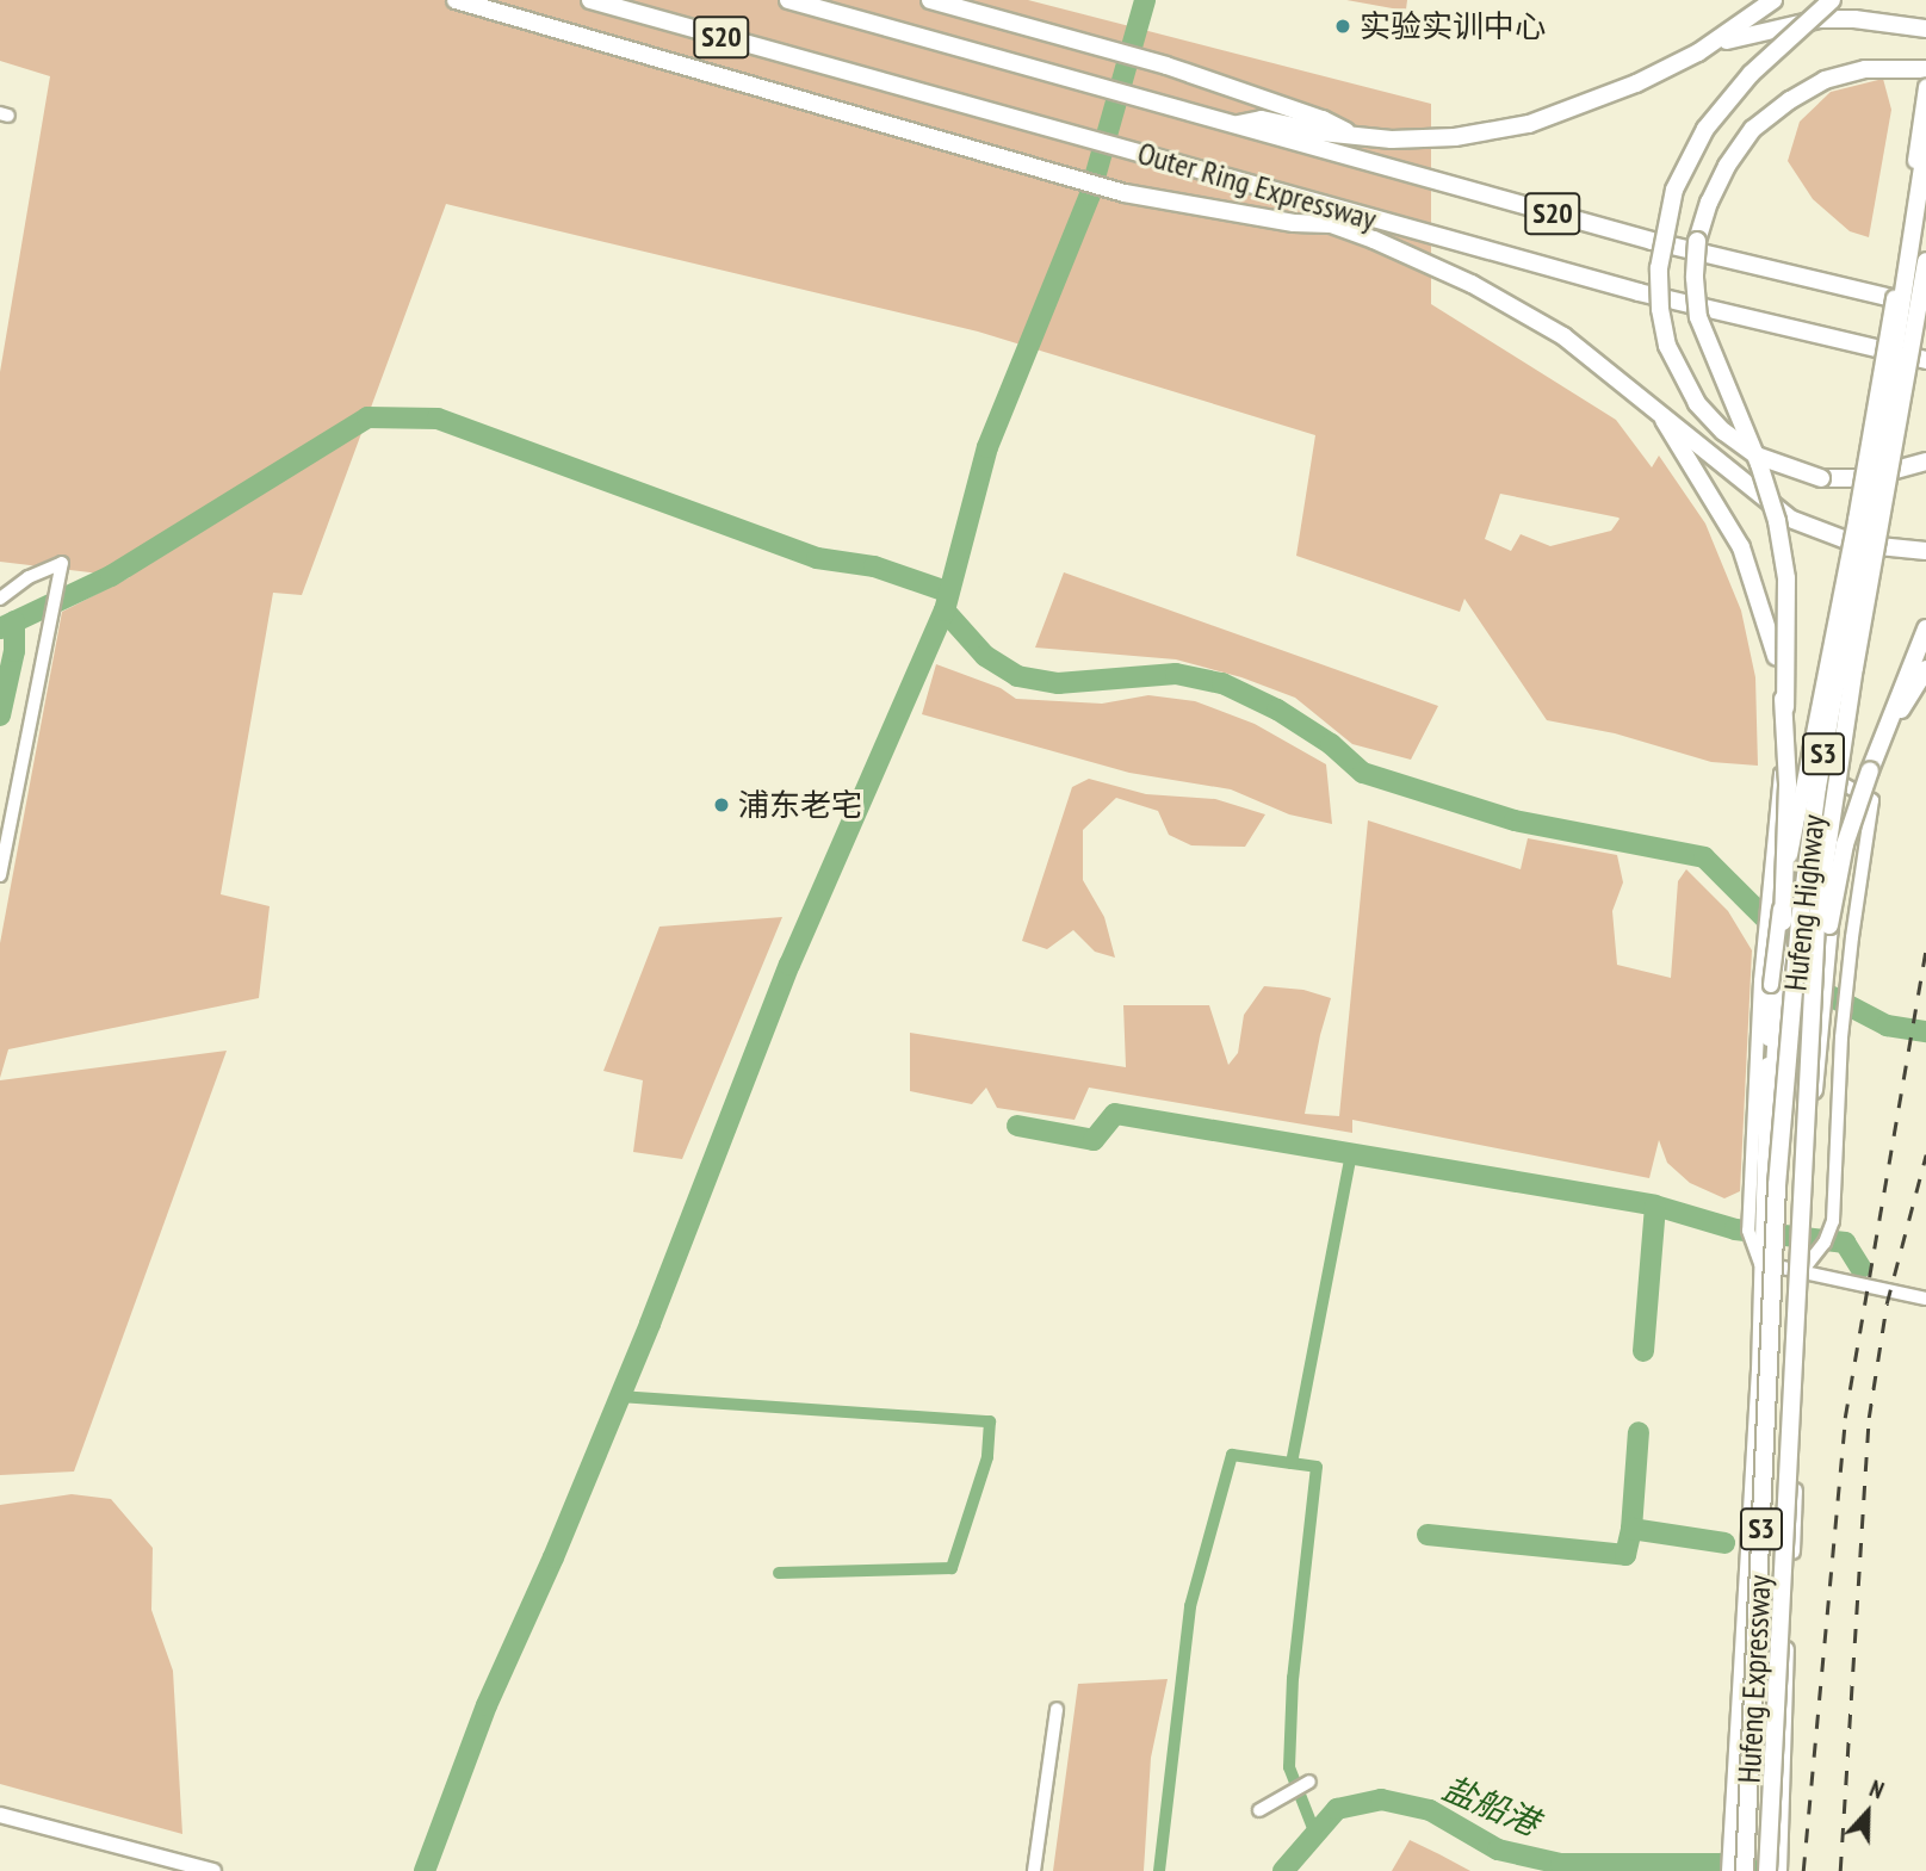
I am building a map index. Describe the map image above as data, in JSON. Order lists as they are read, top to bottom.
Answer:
{
  "streets": {
    "highway": [
      "S20",
      "Outer Ring Expressway",
      "S3",
      "Hufeng Highway",
      "Hufeng Expressway"
    ]
  },
  "crossings": [
    ["Hufeng Highway", "Hufeng Expressway"]
  ],
  "water": ["盐船港"],
  "places": ["实验实训中心", "浦东老宅"],
  "north": "top"
}
